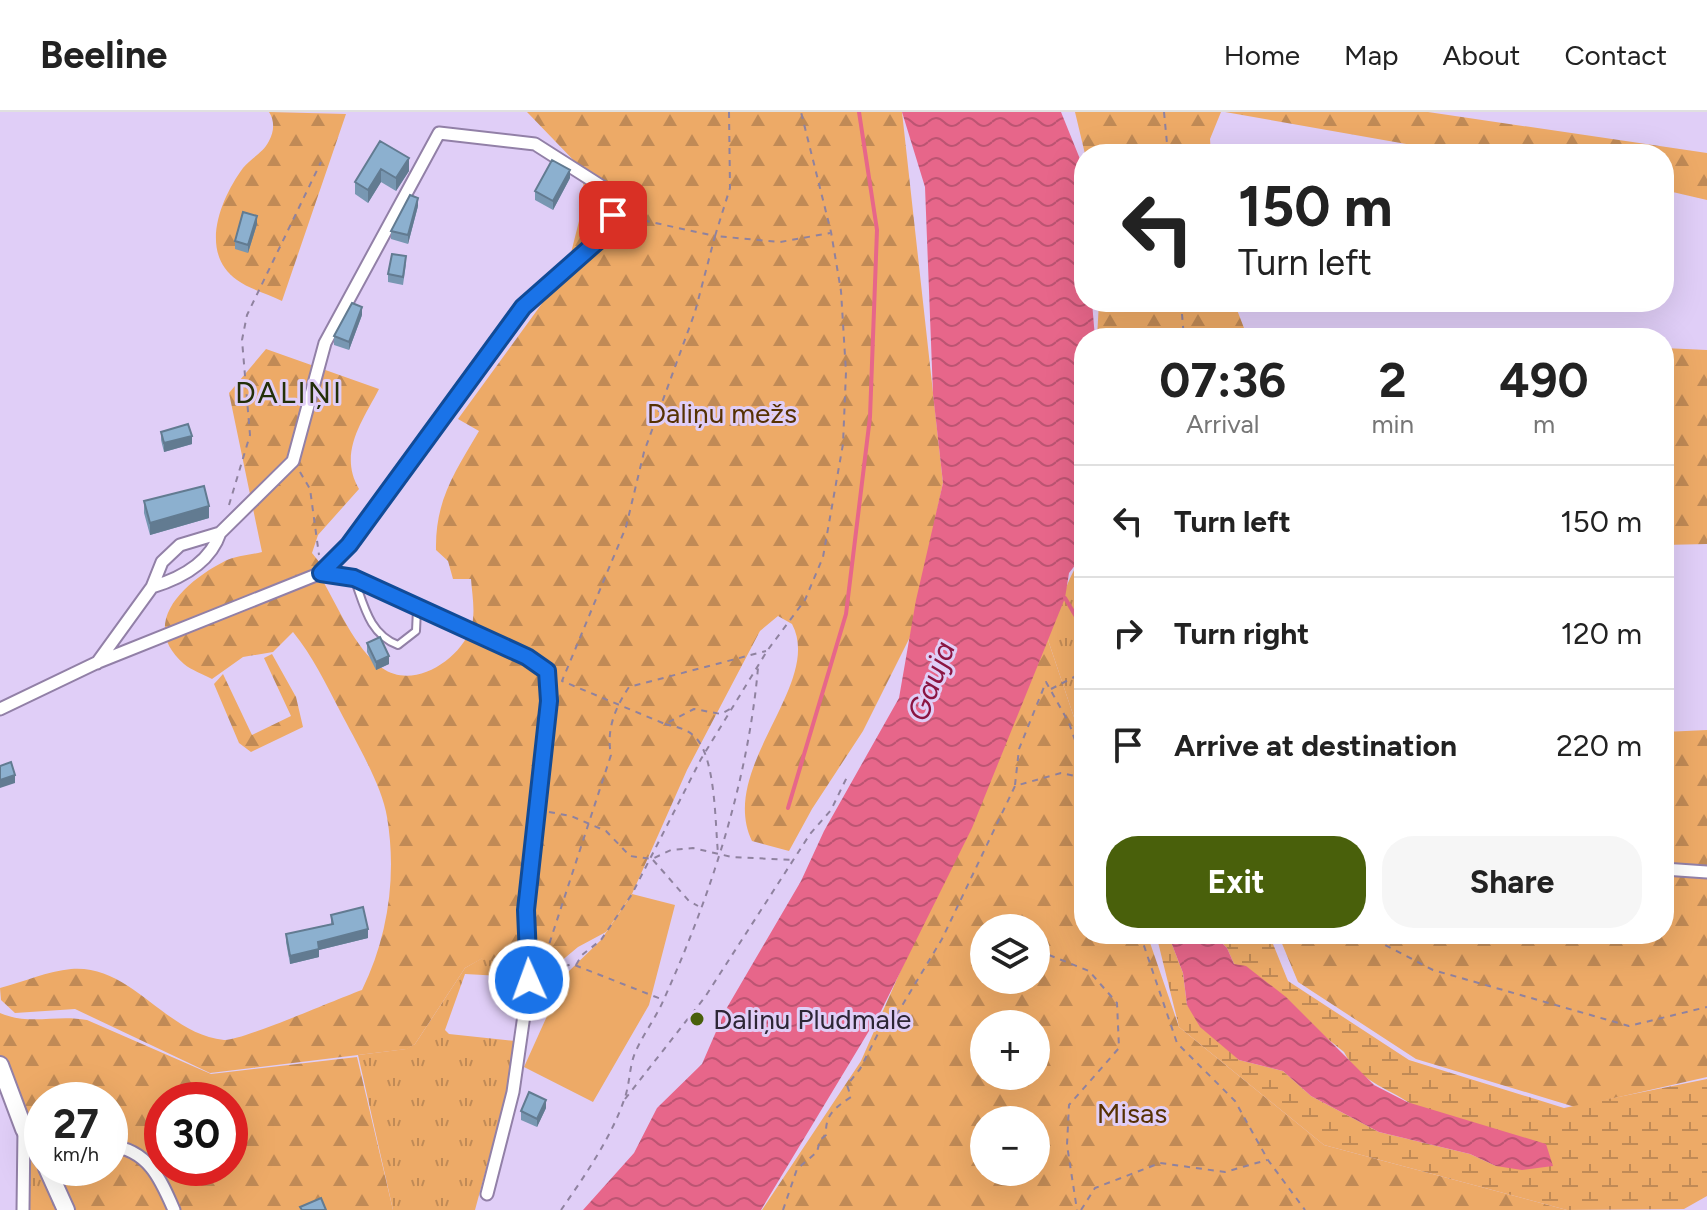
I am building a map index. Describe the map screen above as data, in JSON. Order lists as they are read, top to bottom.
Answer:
{
  "districts": ["DALIŅI"],
  "water": ["Gauja"],
  "parks": ["Daliņu mežs", "Misas"],
  "places": ["Daliņu Pludmale"],
  "page": {
    "header": "Beeline",
    "nav": [
      "Home",
      "Map",
      "About",
      "Contact"
    ],
    "turn": ["150 m", "Turn left"],
    "eta": [
      "07:36",
      "Arrival",
      "2",
      "min",
      "490",
      "m"
    ],
    "list": [
      {
        "name": "Turn left",
        "value": "150 m"
      },
      {
        "name": "Turn right",
        "value": "120 m"
      },
      {
        "name": "Arrive at destination",
        "value": "220 m"
      }
    ],
    "buttons": ["Exit", "Share"],
    "map_buttons": ["+", "−"],
    "speed": "27 km/h",
    "limit": "30"
  }
}
